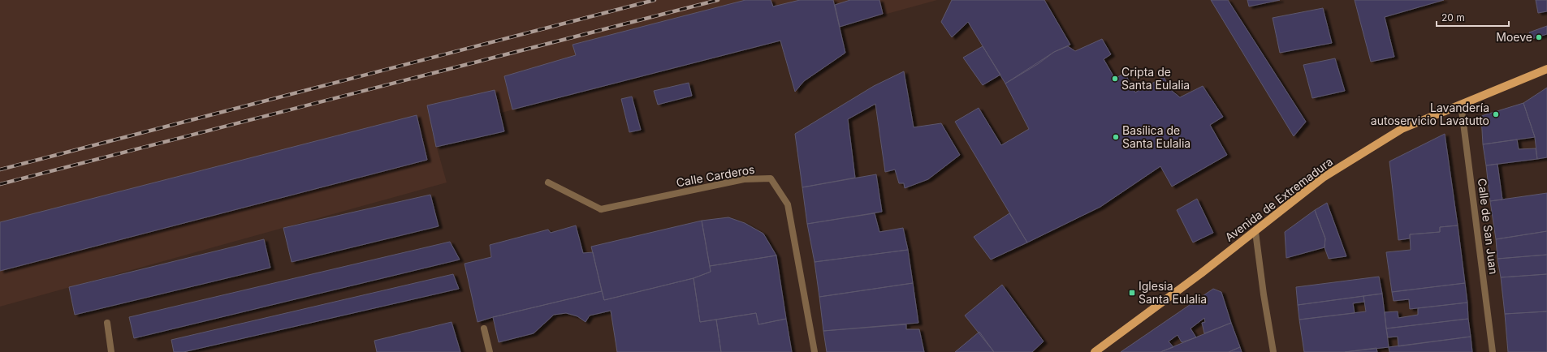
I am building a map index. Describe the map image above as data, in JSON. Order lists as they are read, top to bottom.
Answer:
{
  "streets": {
    "main road": ["Avenida de Extremadura"],
    "street": ["Calle Carderos", "Calle de San Juan"]
  },
  "crossings": [
    ["Avenida de Extremadura", "Calle de San Juan"]
  ],
  "places": {
    "other": [
      "Moeve",
      "Cripta de Santa Eulalia",
      "Lavandería autoservicio Lavatutto",
      "Basílica de Santa Eulalia"
    ],
    "transit": ["Iglesia Santa Eulalia"]
  },
  "scale_bar": "20 m"
}
